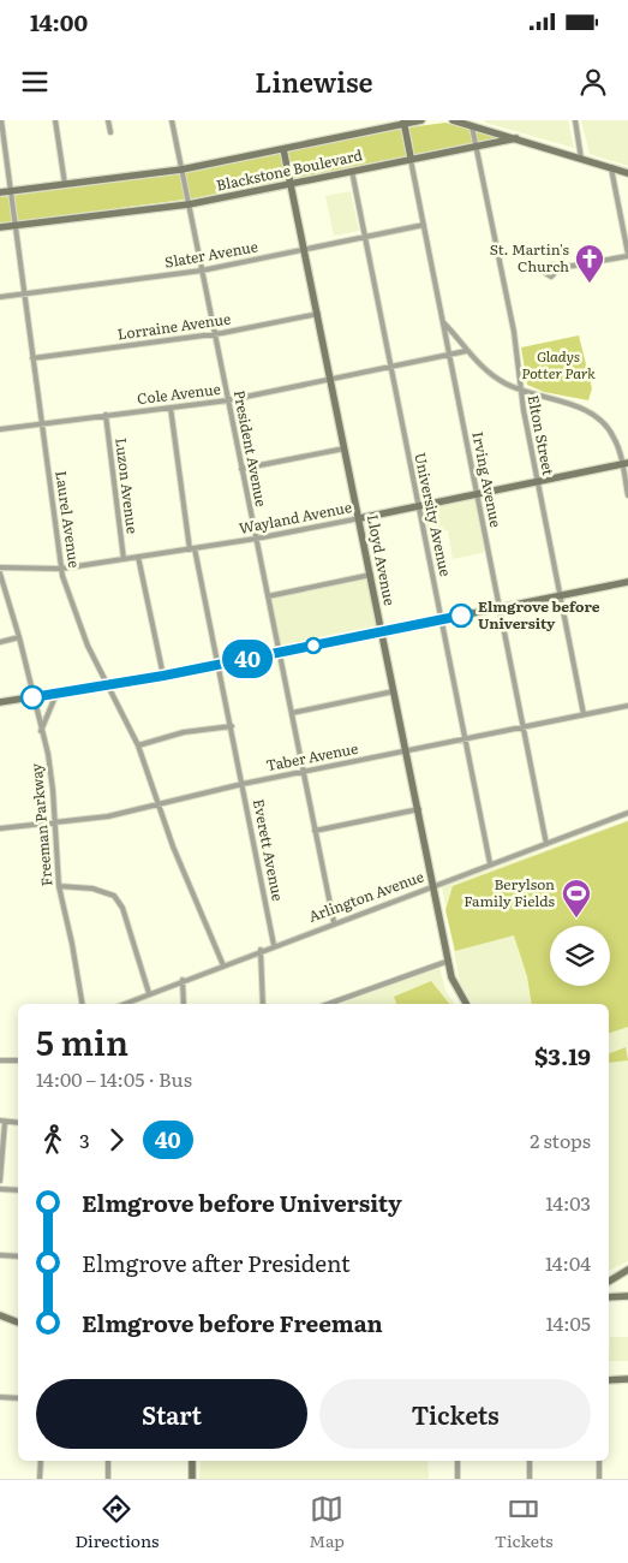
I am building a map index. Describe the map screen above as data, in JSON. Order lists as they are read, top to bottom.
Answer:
{
  "streets": {
    "street": [
      "Blackstone Boulevard",
      "Slater Avenue",
      "Lorraine Avenue",
      "Cole Avenue",
      "Elton Street",
      "President Avenue",
      "Irving Avenue",
      "Luzon Avenue",
      "University Avenue",
      "Wayland Avenue",
      "Laurel Avenue",
      "Lloyd Avenue",
      "Taber Avenue",
      "Freeman Parkway",
      "Everett Avenue",
      "Arlington Avenue"
    ]
  },
  "crossings": [
    ["Blackstone Boulevard", "Elton Street"],
    ["Blackstone Boulevard", "President Avenue"],
    ["Blackstone Boulevard", "Irving Avenue"],
    ["Blackstone Boulevard", "University Avenue"],
    ["Blackstone Boulevard", "Laurel Avenue"],
    ["Blackstone Boulevard", "Lloyd Avenue"],
    ["Slater Avenue", "President Avenue"],
    ["Slater Avenue", "Irving Avenue"],
    ["Slater Avenue", "University Avenue"],
    ["Slater Avenue", "Laurel Avenue"],
    ["Slater Avenue", "Lloyd Avenue"],
    ["Lorraine Avenue", "President Avenue"],
    ["Lorraine Avenue", "Laurel Avenue"],
    ["Lorraine Avenue", "Lloyd Avenue"],
    ["Cole Avenue", "President Avenue"],
    ["Cole Avenue", "Irving Avenue"],
    ["Cole Avenue", "Luzon Avenue"],
    ["Cole Avenue", "University Avenue"],
    ["Cole Avenue", "Laurel Avenue"],
    ["Cole Avenue", "Lloyd Avenue"],
    ["Cole Avenue", "Everett Avenue"],
    ["Elton Street", "Wayland Avenue"],
    ["Elton Street", "Taber Avenue"],
    ["President Avenue", "Wayland Avenue"],
    ["President Avenue", "Taber Avenue"],
    ["President Avenue", "Arlington Avenue"],
    ["Irving Avenue", "Wayland Avenue"],
    ["Irving Avenue", "Taber Avenue"],
    ["Irving Avenue", "Arlington Avenue"],
    ["Luzon Avenue", "Wayland Avenue"],
    ["University Avenue", "Wayland Avenue"],
    ["University Avenue", "Taber Avenue"],
    ["University Avenue", "Arlington Avenue"],
    ["Wayland Avenue", "Laurel Avenue"],
    ["Wayland Avenue", "Lloyd Avenue"],
    ["Wayland Avenue", "Everett Avenue"],
    ["Laurel Avenue", "Taber Avenue"],
    ["Laurel Avenue", "Arlington Avenue"],
    ["Lloyd Avenue", "Taber Avenue"],
    ["Lloyd Avenue", "Arlington Avenue"],
    ["Taber Avenue", "Freeman Parkway"],
    ["Taber Avenue", "Everett Avenue"],
    ["Everett Avenue", "Arlington Avenue"]
  ],
  "parks": ["Gladys Potter Park"],
  "places": {
    "church": ["St. Martin's Church"],
    "other": ["Elmgrove before University"],
    "sports": ["Berylson Family Fields"]
  },
  "lines": ["bus line 40"],
  "page": {
    "status": "14:00",
    "header": "Linewise",
    "on_map": "40",
    "heading": ["5 min", "14:00 – 14:05 · Bus", "$3.19"],
    "legs": ["3", "40", "2 stops"],
    "list": [
      {
        "name": "Elmgrove before University",
        "value": "14:03"
      },
      {
        "name": "Elmgrove after President",
        "value": "14:04"
      },
      {
        "name": "Elmgrove before Freeman",
        "value": "14:05"
      }
    ],
    "buttons": ["Start", "Tickets"],
    "tabs": ["Directions", "Map", "Tickets"]
  }
}
